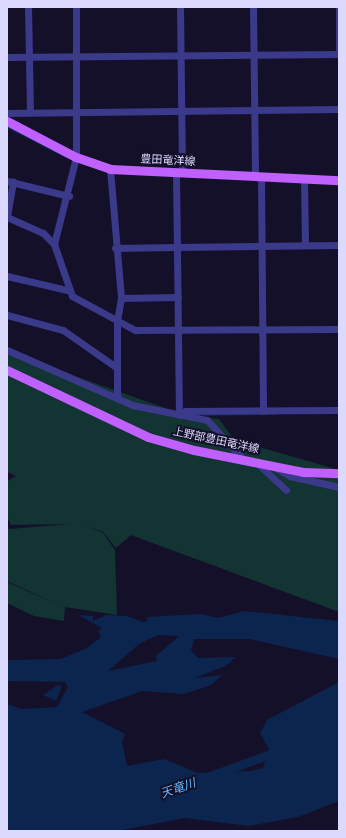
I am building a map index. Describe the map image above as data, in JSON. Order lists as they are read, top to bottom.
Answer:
{
  "streets": {
    "main road": ["豊田竜洋線", "上野部豊田竜洋線"]
  },
  "water": ["天竜川"]
}
